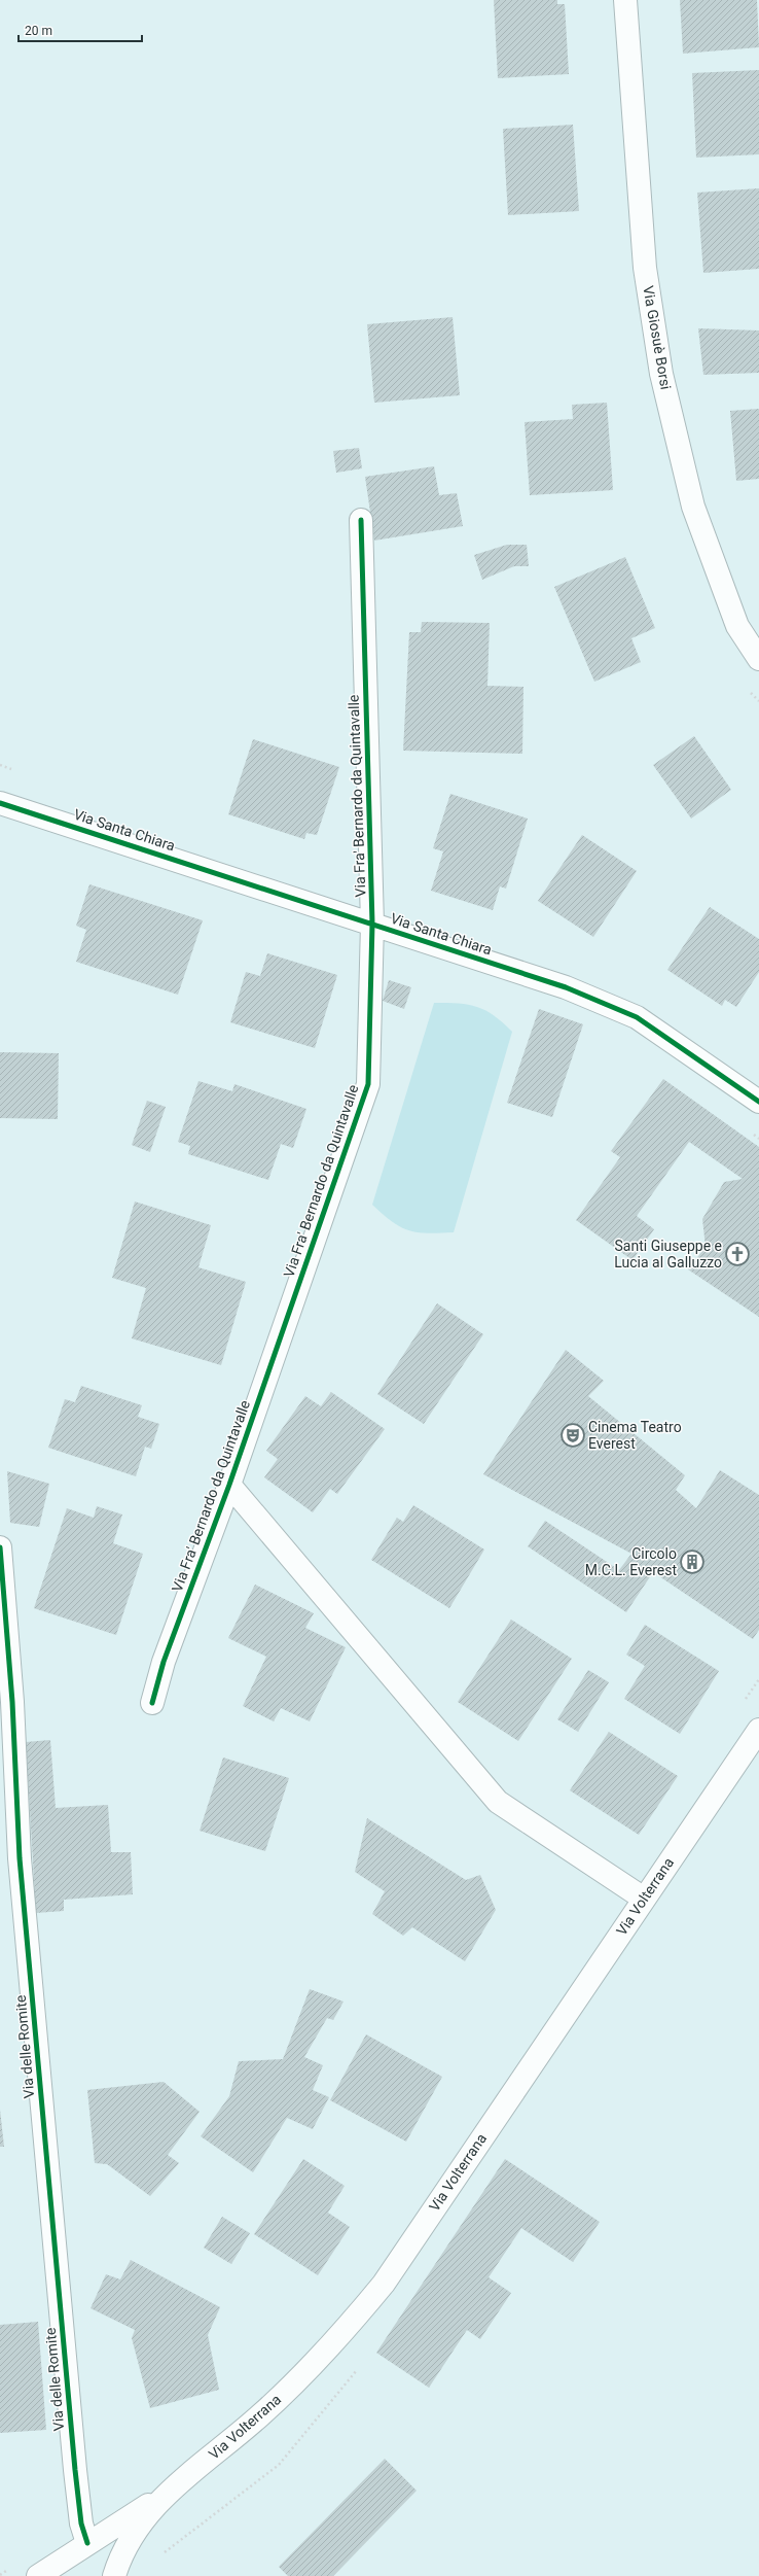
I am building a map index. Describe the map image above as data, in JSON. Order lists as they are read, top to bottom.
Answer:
{
  "streets": {
    "street": [
      "Via Giosuè Borsi",
      "Via Fra' Bernardo da Quintavalle",
      "Via Santa Chiara",
      "Via Volterrana",
      "Via delle Romite"
    ]
  },
  "crossings": [
    ["Via Fra' Bernardo da Quintavalle", "Via Santa Chiara"],
    ["Via Fra' Bernardo da Quintavalle", "Via Volterrana"]
  ],
  "places": {
    "church": ["Santi Giuseppe e Lucia al Galluzzo"],
    "theatre": ["Cinema Teatro Everest"],
    "building": ["Circolo M.C.L. Everest"]
  },
  "scale_bar": "20 m"
}
